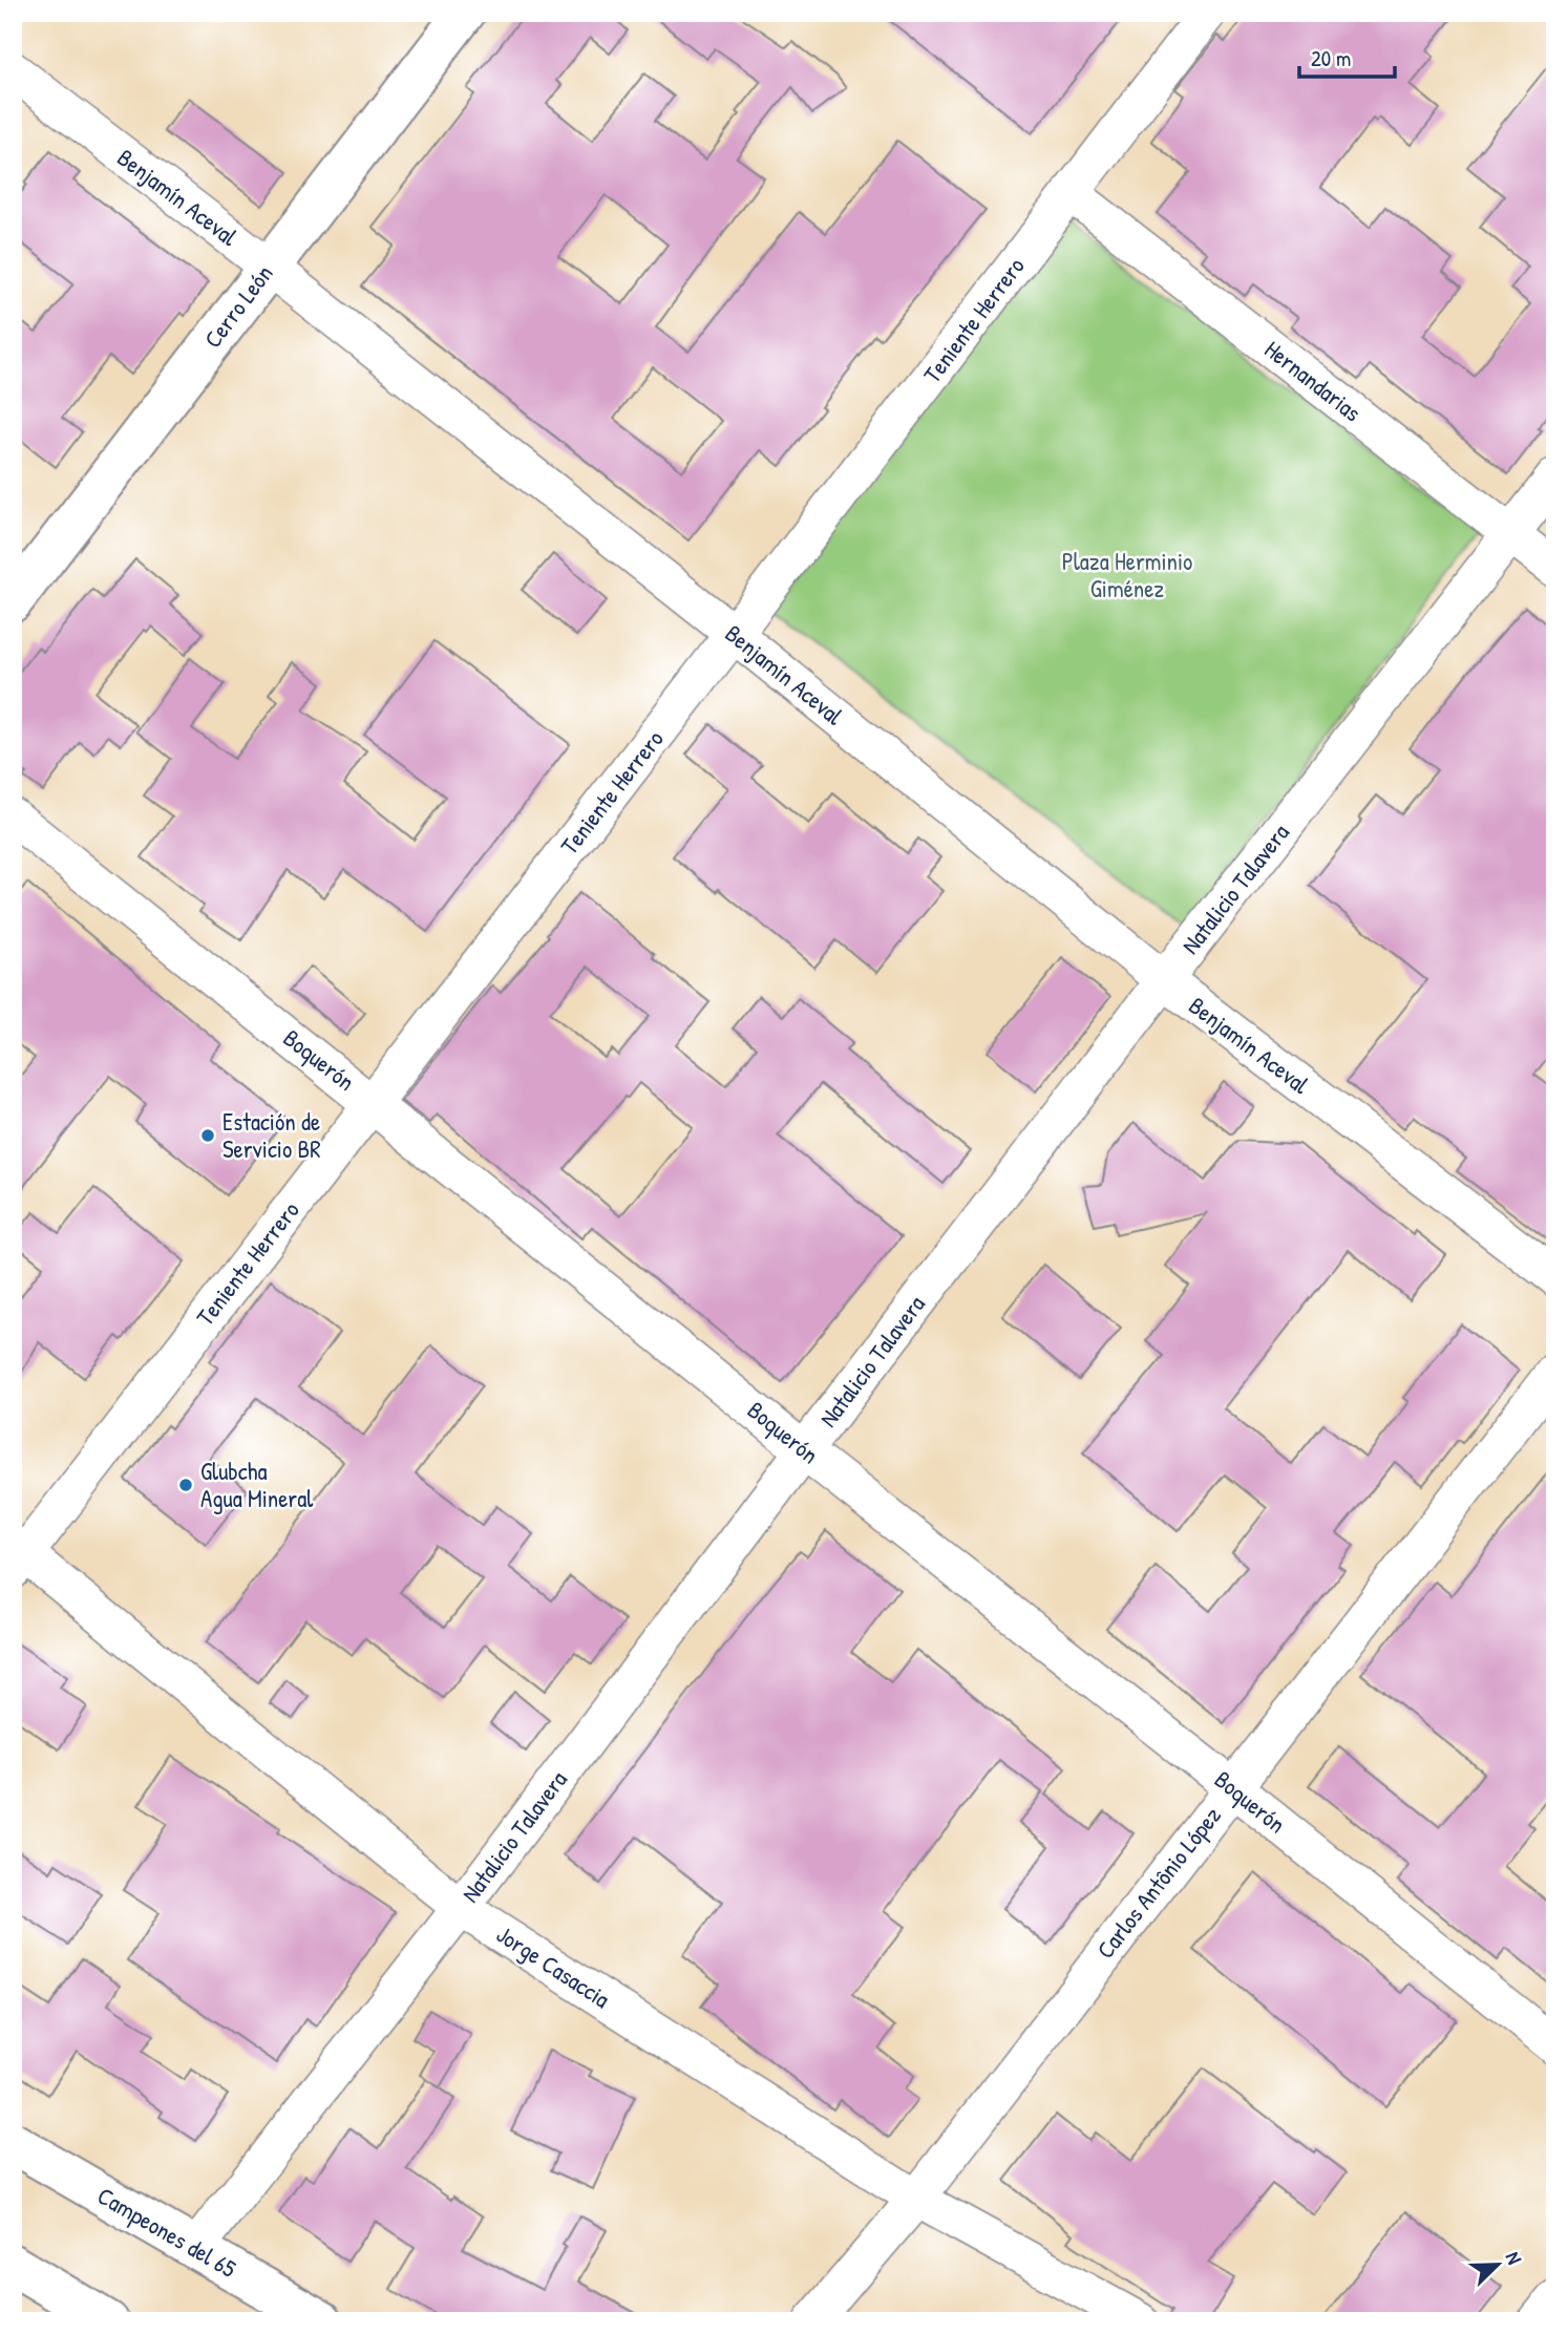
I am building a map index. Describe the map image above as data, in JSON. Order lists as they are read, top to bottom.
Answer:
{
  "streets": {
    "main road": ["Cerro León", "Campeones del 65"],
    "street": [
      "Benjamín Aceval",
      "Teniente Herrero",
      "Hernandarias",
      "Natalicio Talavera",
      "Boquerón",
      "Carlos Antônio López",
      "Jorge Casaccia"
    ]
  },
  "crossings": [
    ["Benjamín Aceval", "Cerro León"],
    ["Benjamín Aceval", "Teniente Herrero"],
    ["Benjamín Aceval", "Natalicio Talavera"],
    ["Teniente Herrero", "Hernandarias"],
    ["Teniente Herrero", "Boquerón"],
    ["Teniente Herrero", "Jorge Casaccia"],
    ["Hernandarias", "Natalicio Talavera"],
    ["Natalicio Talavera", "Boquerón"],
    ["Natalicio Talavera", "Jorge Casaccia"],
    ["Natalicio Talavera", "Campeones del 65"],
    ["Boquerón", "Carlos Antônio López"],
    ["Carlos Antônio López", "Jorge Casaccia"]
  ],
  "parks": ["Plaza Herminio Giménez"],
  "places": ["Estación de Servicio BR", "Glubcha Agua Mineral"],
  "scale_bar": "20 m",
  "north": "top right"
}
